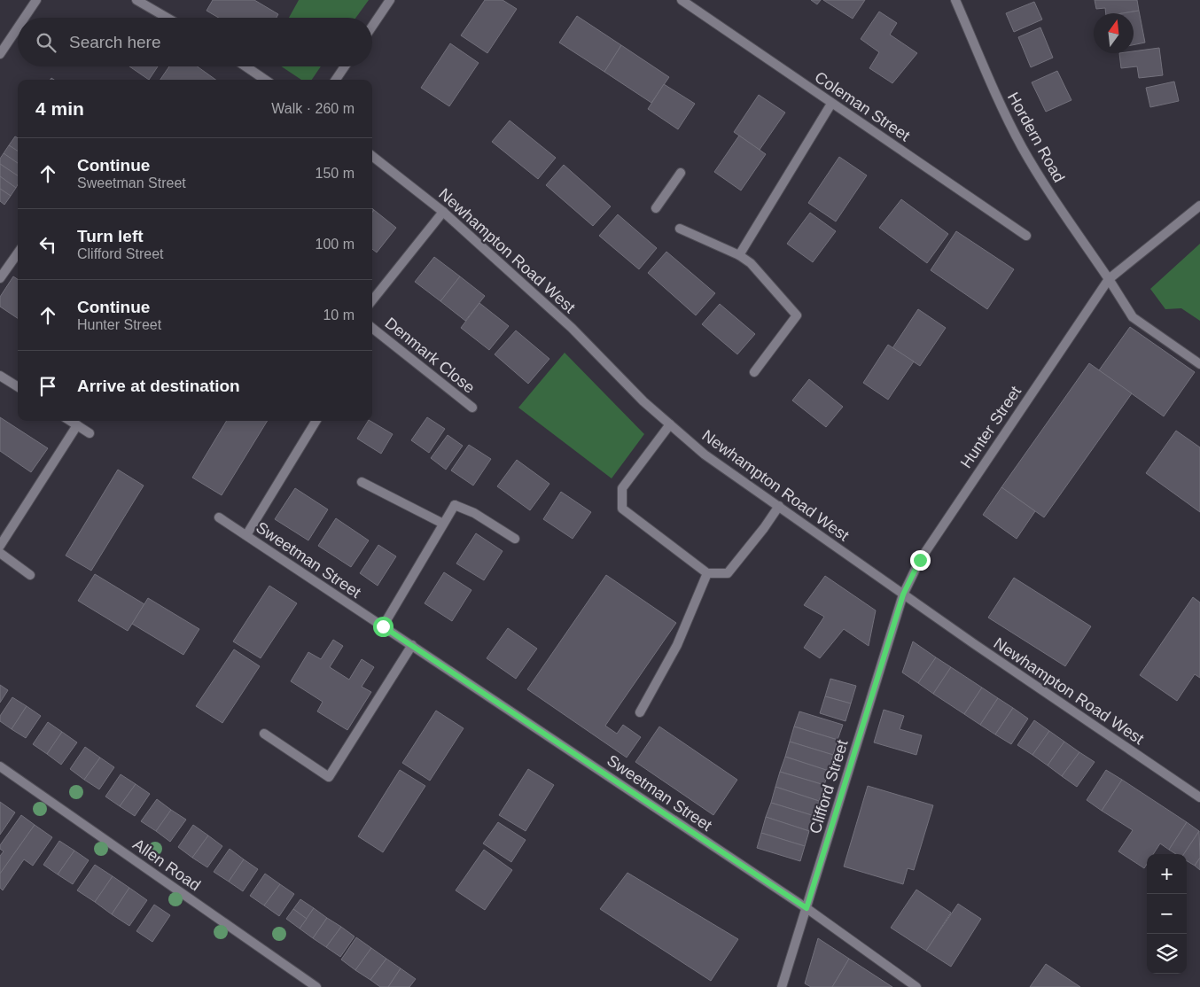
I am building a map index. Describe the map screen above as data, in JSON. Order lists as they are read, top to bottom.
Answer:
{
  "streets": {
    "street": [
      "Coleman Street",
      "Hordern Road",
      "Newhampton Road West",
      "Denmark Close",
      "Hunter Street",
      "Sweetman Street",
      "Clifford Street",
      "Allen Road"
    ]
  },
  "crossings": [
    ["Hordern Road", "Hunter Street"],
    ["Newhampton Road West", "Hunter Street"],
    ["Newhampton Road West", "Clifford Street"],
    ["Hunter Street", "Clifford Street"],
    ["Sweetman Street", "Clifford Street"]
  ],
  "north": "top",
  "page": {
    "search": "Search here",
    "heading": ["4 min", "Walk · 260 m"],
    "list": [
      ["Continue", "Sweetman Street", "150 m"],
      ["Turn left", "Clifford Street", "100 m"],
      ["Continue", "Hunter Street", "10 m"],
      "Arrive at destination"
    ],
    "map_buttons": ["+", "−"]
  }
}
